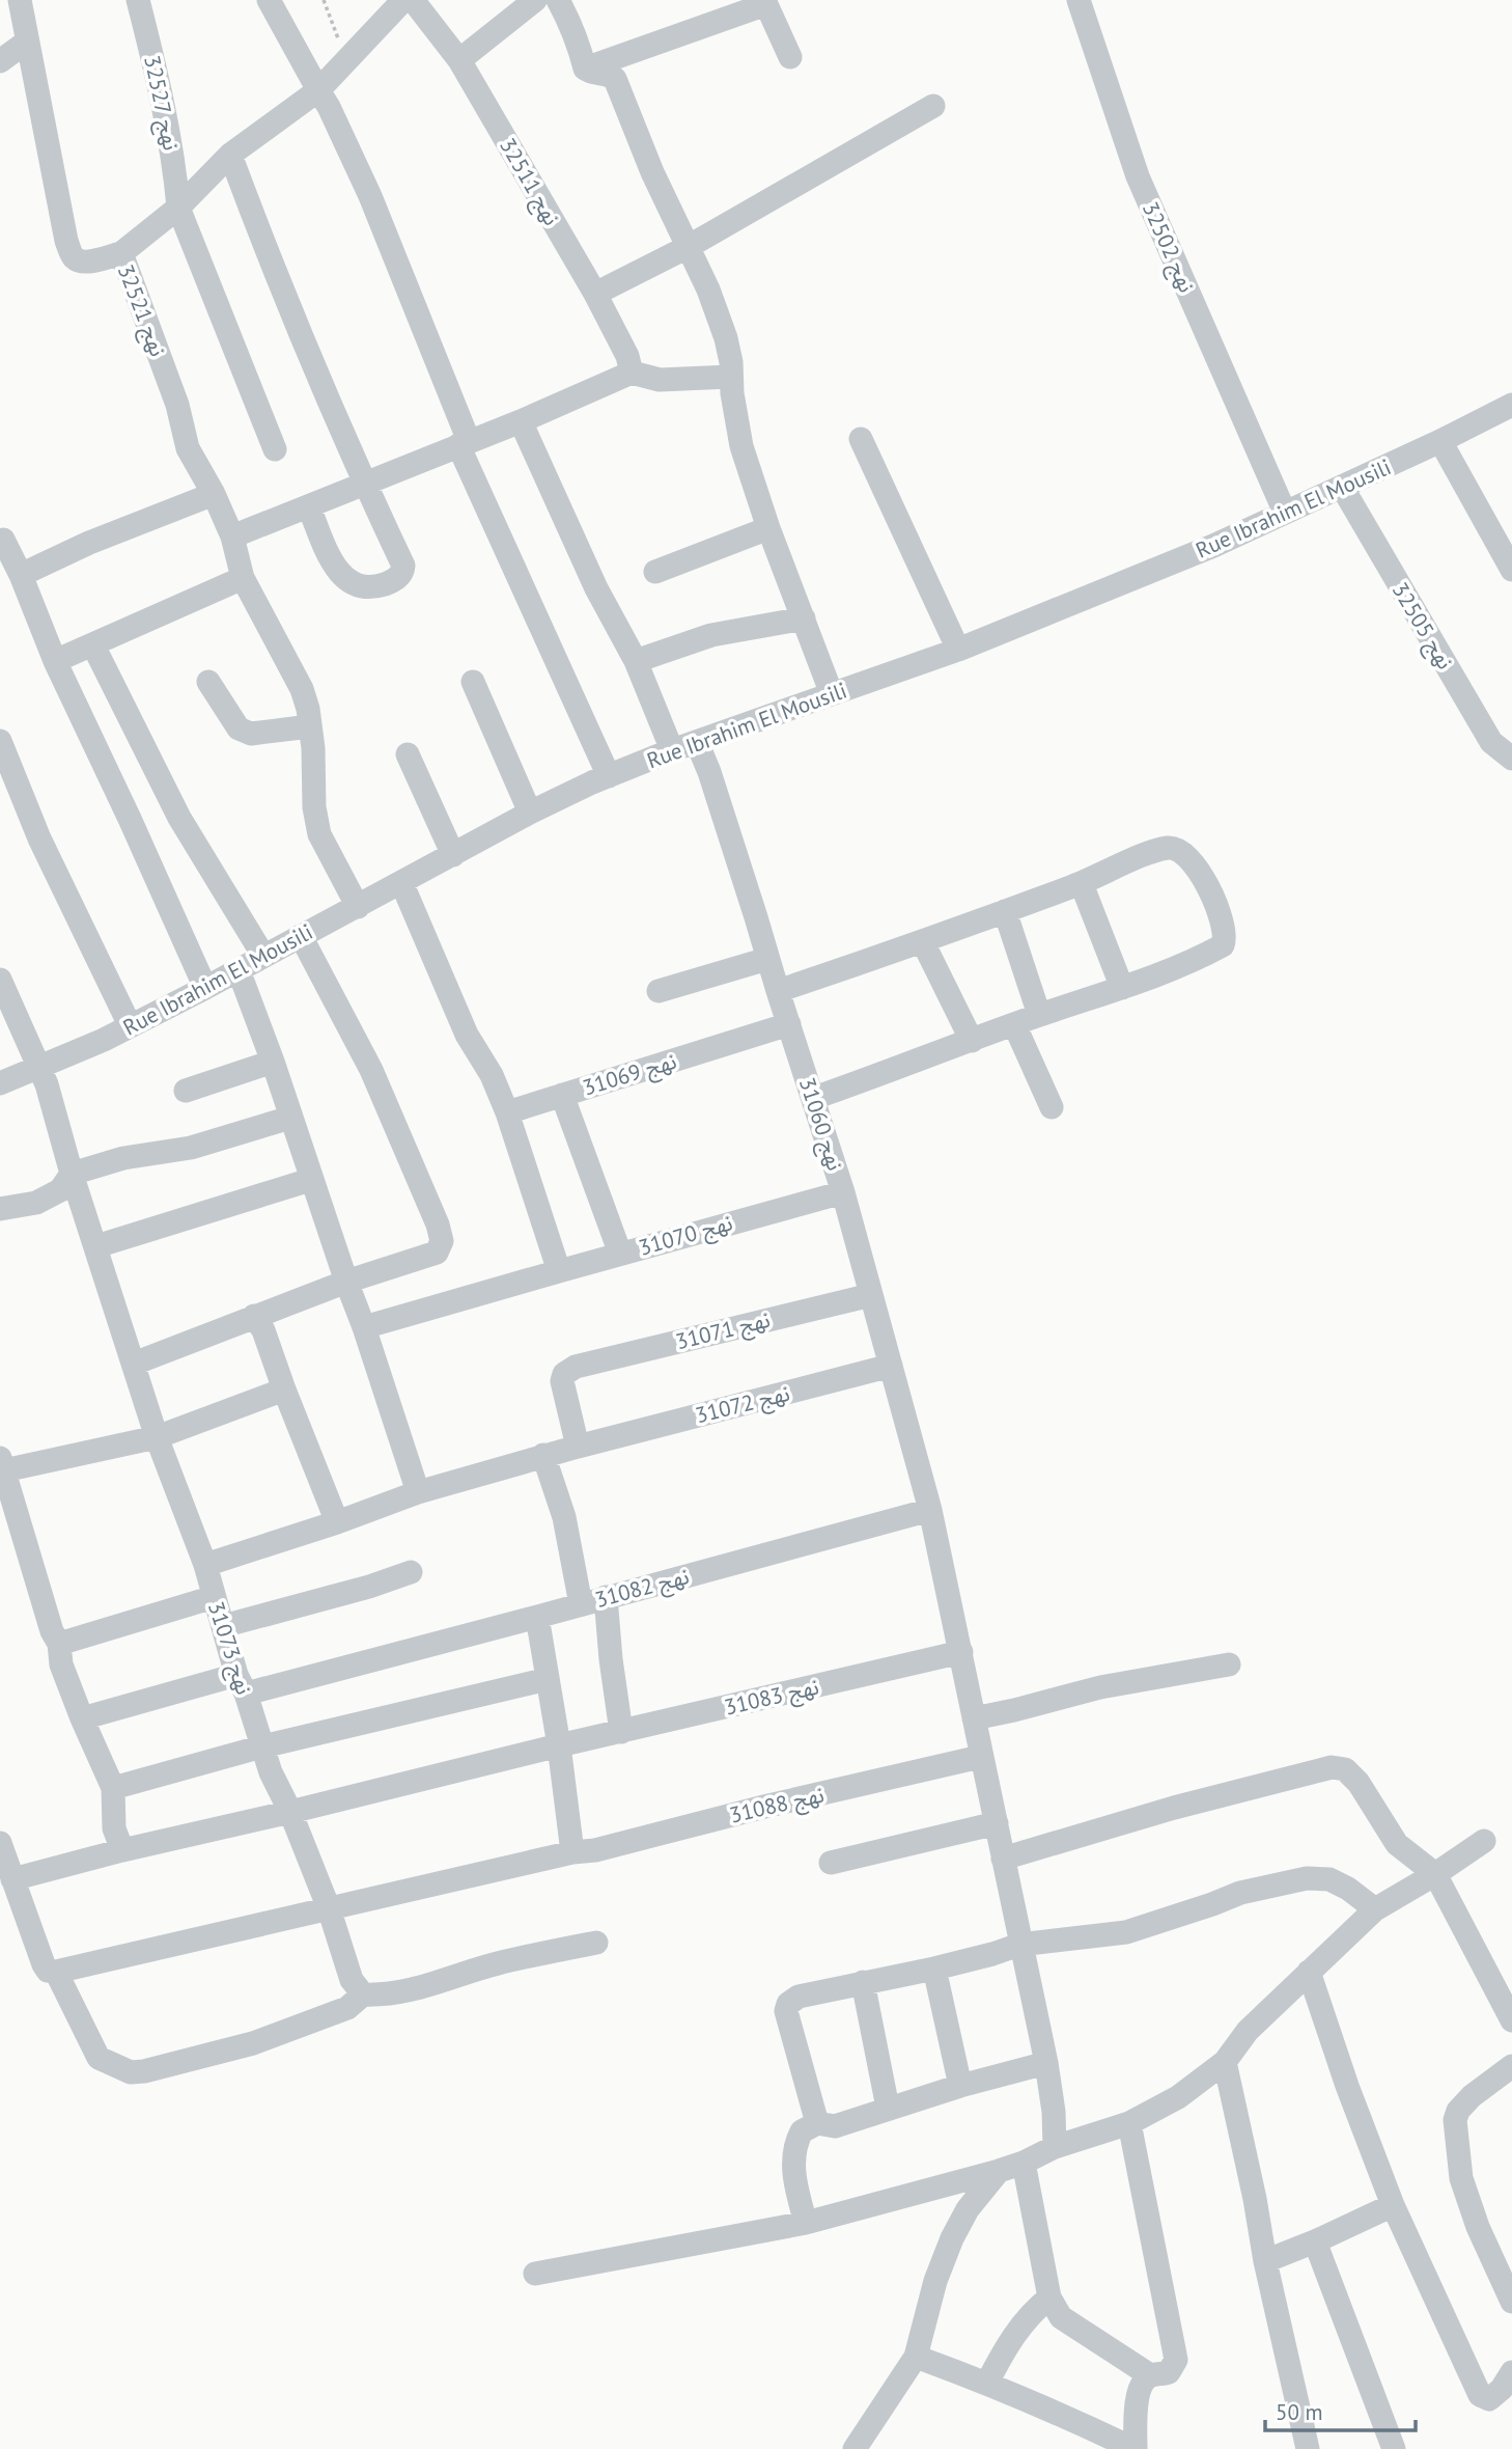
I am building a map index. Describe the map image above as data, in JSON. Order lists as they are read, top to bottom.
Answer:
{
  "streets": {
    "street": [
      "نهج 32527",
      "نهج 32511",
      "نهج 32502",
      "نهج 32521",
      "Rue Ibrahim El Mousili",
      "نهج 32505",
      "نهج 31069",
      "نهج 31060",
      "نهج 31070",
      "نهج 31071",
      "نهج 31072",
      "نهج 31082",
      "نهج 31073",
      "نهج 31083",
      "نهج 31088"
    ]
  },
  "crossings": [
    ["نهج 32502", "Rue Ibrahim El Mousili"],
    ["نهج 32521", "Rue Ibrahim El Mousili"],
    ["Rue Ibrahim El Mousili", "نهج 32505"],
    ["Rue Ibrahim El Mousili", "نهج 31060"],
    ["Rue Ibrahim El Mousili", "نهج 31073"],
    ["نهج 31069", "نهج 31060"],
    ["نهج 31060", "نهج 31070"],
    ["نهج 31060", "نهج 31071"],
    ["نهج 31060", "نهج 31072"],
    ["نهج 31060", "نهج 31082"],
    ["نهج 31060", "نهج 31083"],
    ["نهج 31071", "نهج 31072"],
    ["نهج 31072", "نهج 31073"],
    ["نهج 31082", "نهج 31073"],
    ["نهج 31073", "نهج 31083"],
    ["نهج 31073", "نهج 31088"]
  ],
  "scale_bar": "50 m"
}
